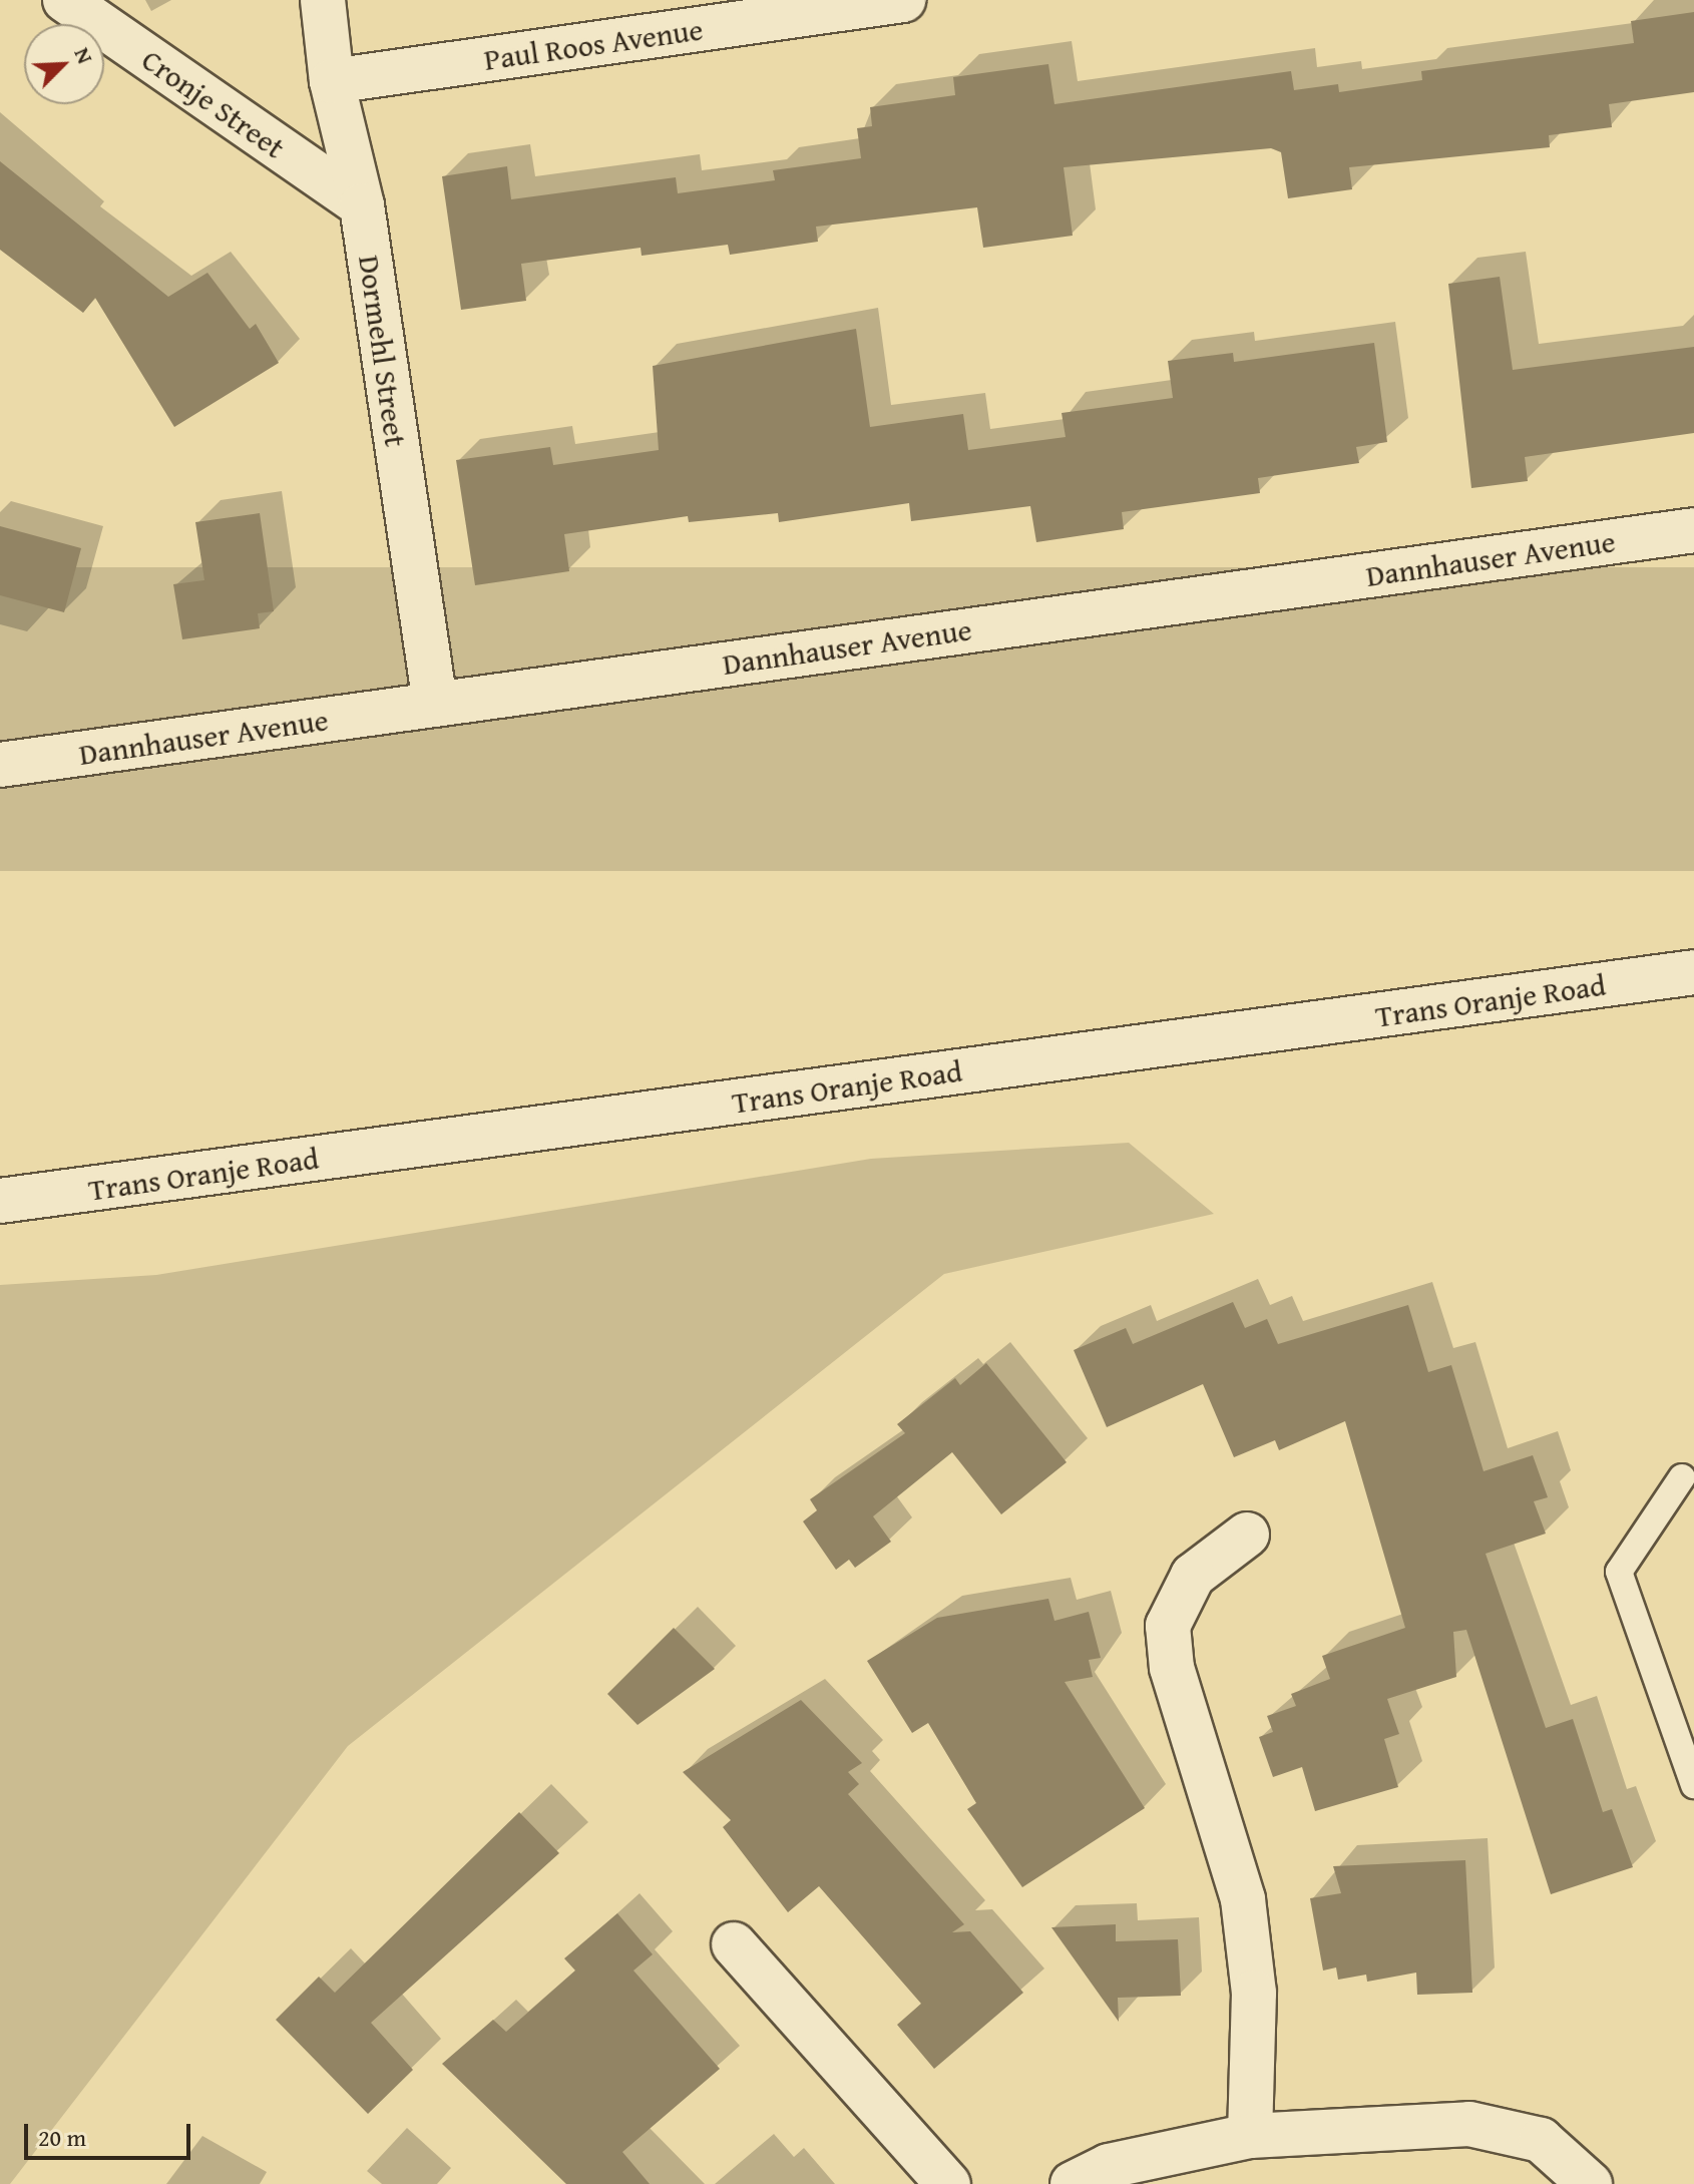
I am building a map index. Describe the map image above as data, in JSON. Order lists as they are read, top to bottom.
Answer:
{
  "streets": {
    "street": [
      "Paul Roos Avenue",
      "Cronje Street",
      "Dormehl Street",
      "Dannhauser Avenue",
      "Trans Oranje Road"
    ]
  },
  "crossings": [
    ["Paul Roos Avenue", "Dormehl Street"],
    ["Cronje Street", "Dormehl Street"],
    ["Dormehl Street", "Dannhauser Avenue"]
  ],
  "scale_bar": "20 m",
  "north": "top right"
}
